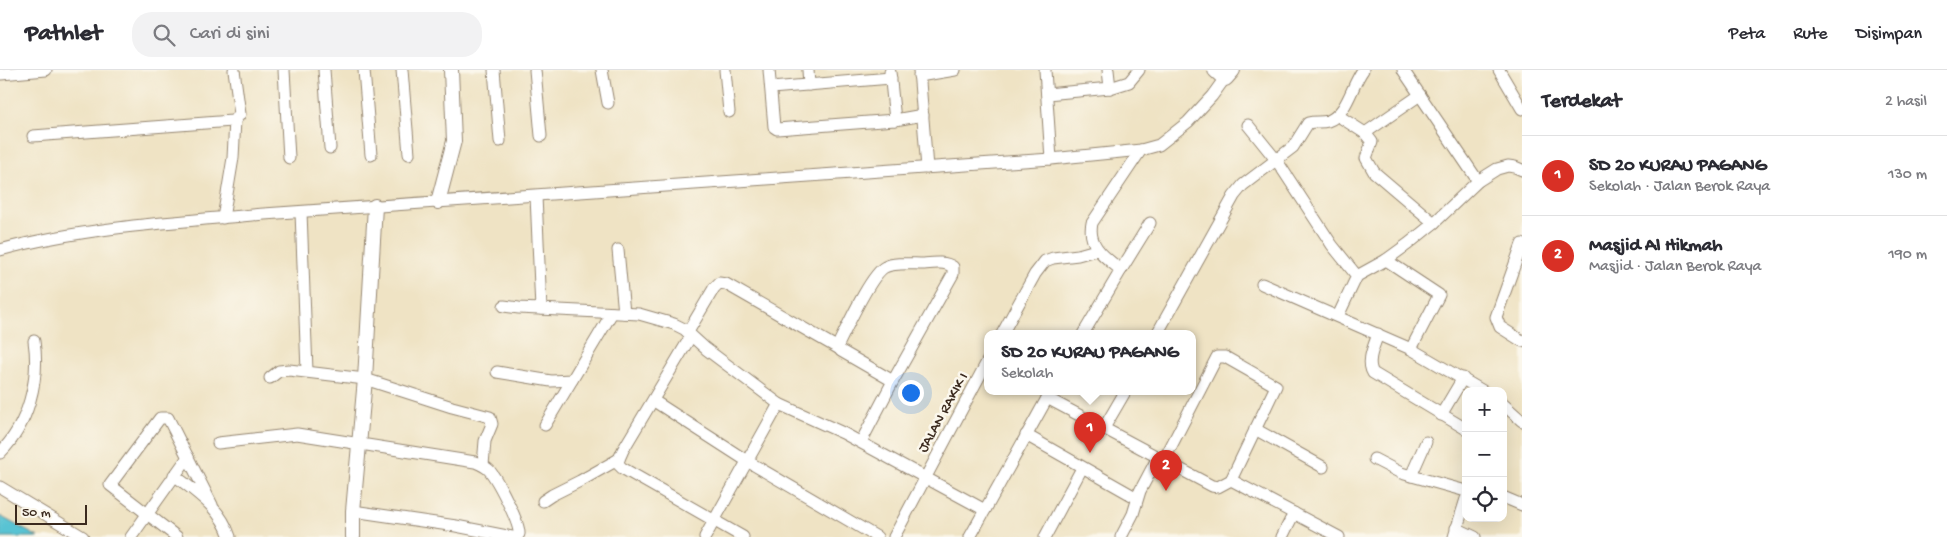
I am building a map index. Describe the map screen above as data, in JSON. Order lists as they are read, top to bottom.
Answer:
{
  "streets": {
    "street": ["JALAN RAKIK I"]
  },
  "scale_bar": "50 m",
  "page": {
    "header": "Pathlet",
    "search": "Cari di sini",
    "nav": ["Peta", "Rute", "Disimpan"],
    "heading": ["Terdekat", "2 hasil"],
    "list": [
      {
        "mark": "1",
        "name": "SD 20 KURAU PAGANG",
        "note": "Sekolah · Jalan Berok Raya",
        "value": "130 m"
      },
      {
        "mark": "2",
        "name": "Masjid Al Hikmah",
        "note": "Masjid · Jalan Berok Raya",
        "value": "190 m"
      }
    ],
    "popup": ["SD 20 KURAU PAGANG", "Sekolah"],
    "map_buttons": ["+", "−"],
    "pins": ["1", "2"],
    "scale": "50 m"
  }
}
